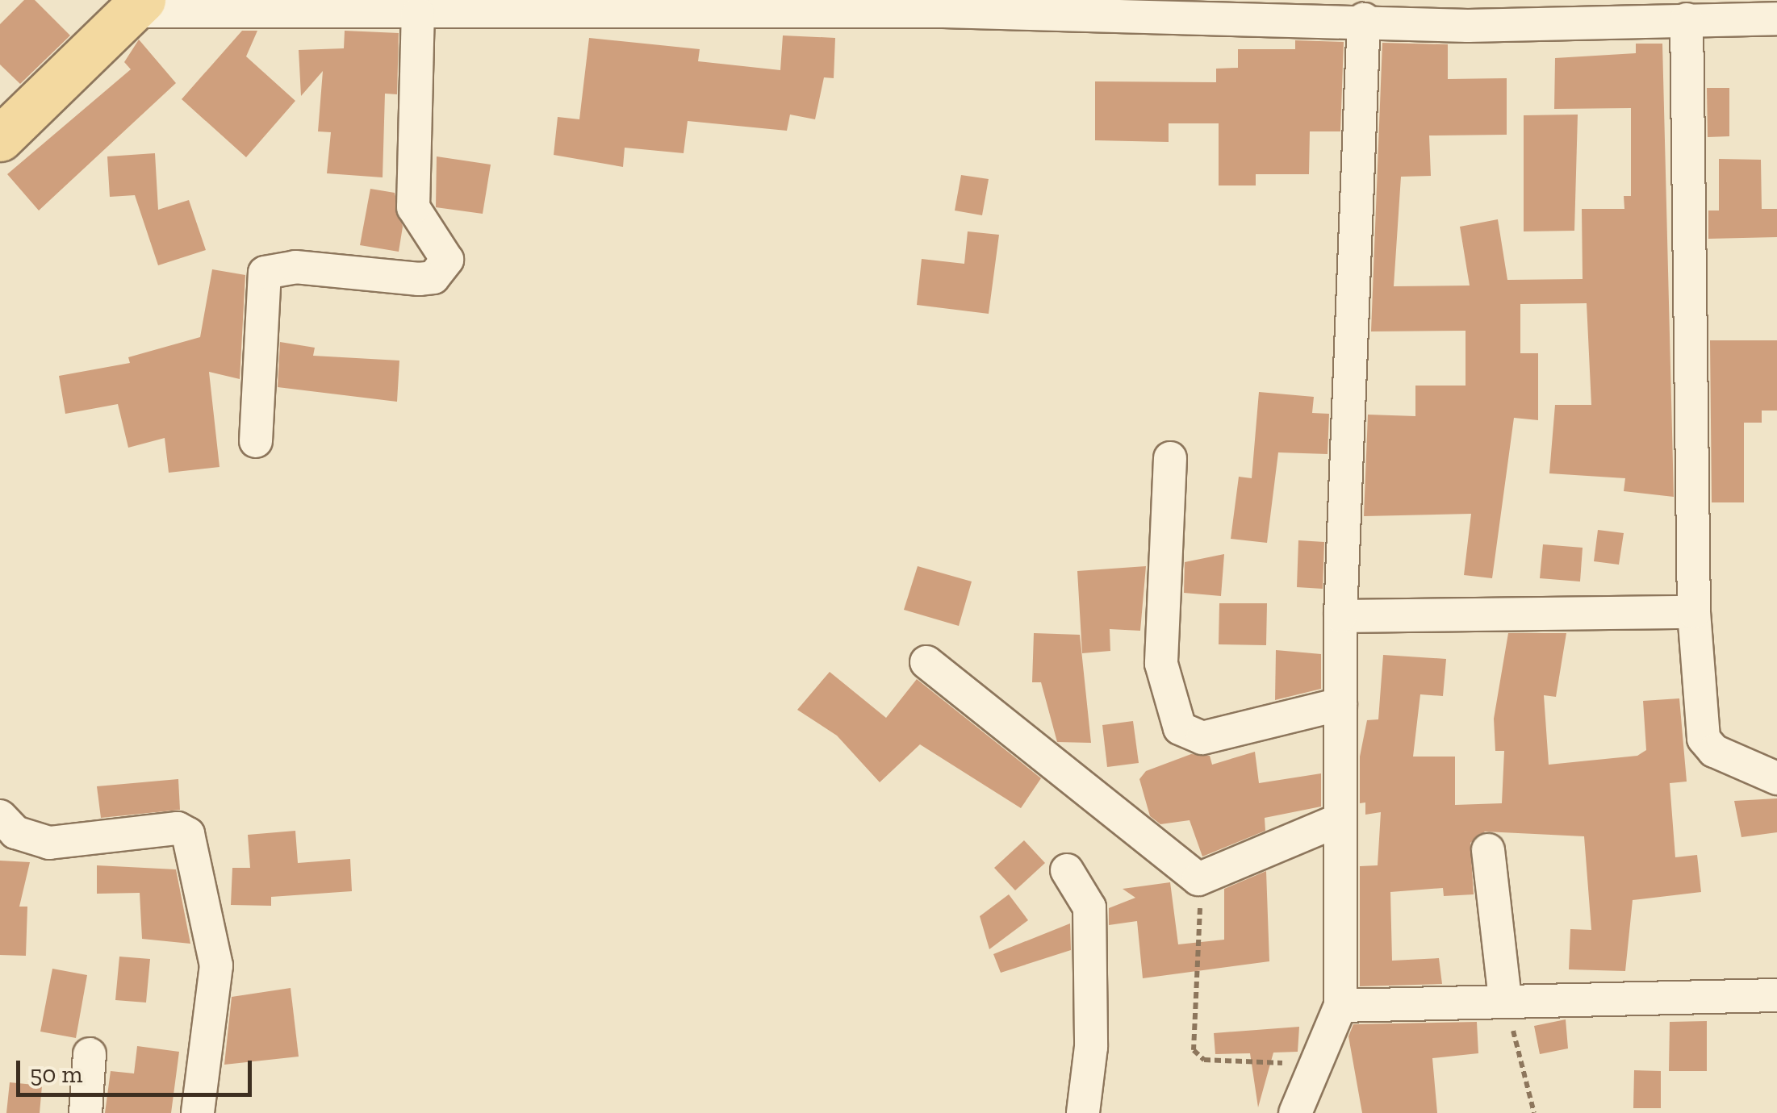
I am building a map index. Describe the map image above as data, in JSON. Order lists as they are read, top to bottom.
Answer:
{
  "scale_bar": "50 m"
}
